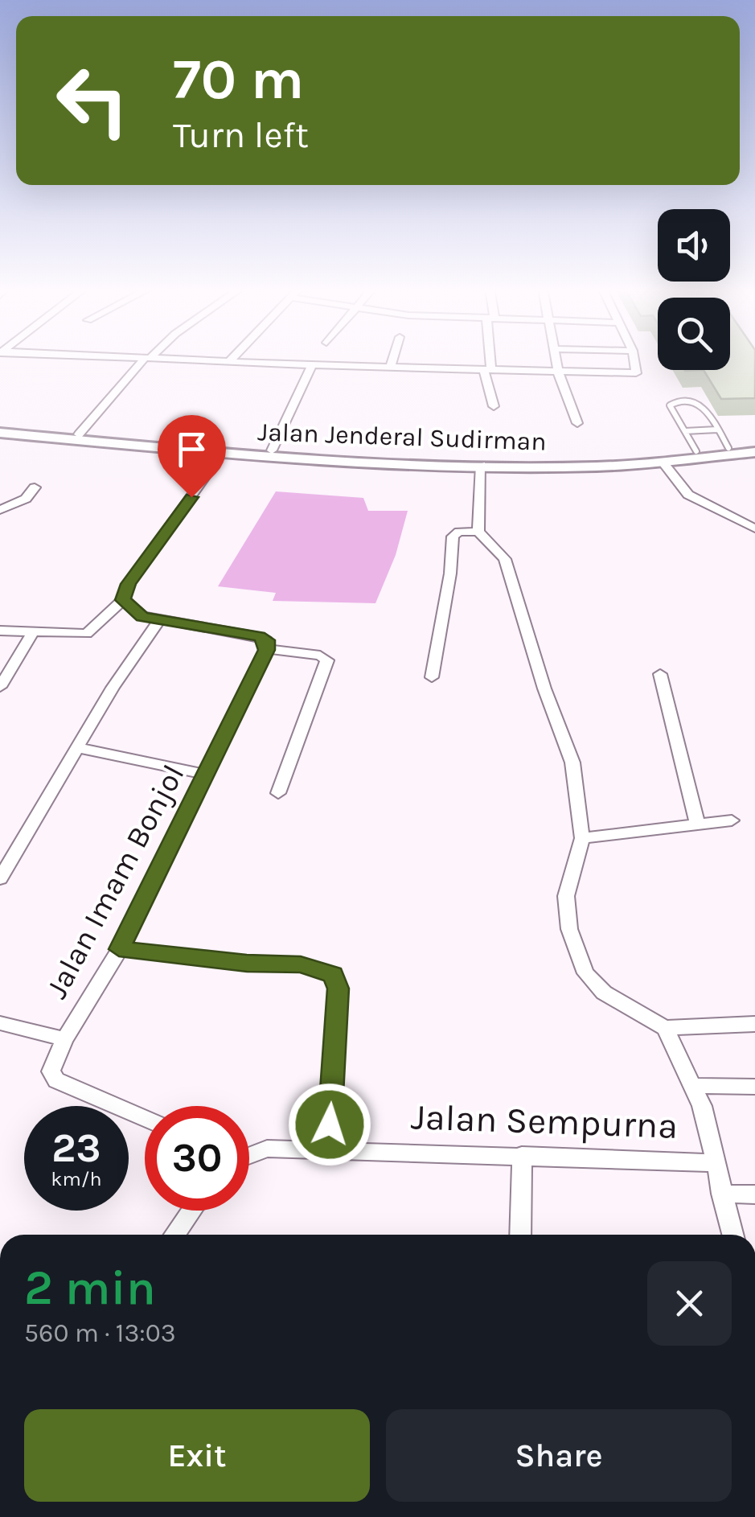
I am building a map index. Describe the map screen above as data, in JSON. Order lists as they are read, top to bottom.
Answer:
{
  "streets": {
    "street": ["Jalan Jenderal Sudirman", "Jalan Imam Bonjol", "Jalan Sempurna"]
  },
  "page": {
    "turn": ["70 m", "Turn left"],
    "speed": "23 km/h",
    "limit": "30",
    "heading": ["2 min", "560 m · 13:03"],
    "buttons": ["Exit", "Share"]
  }
}
